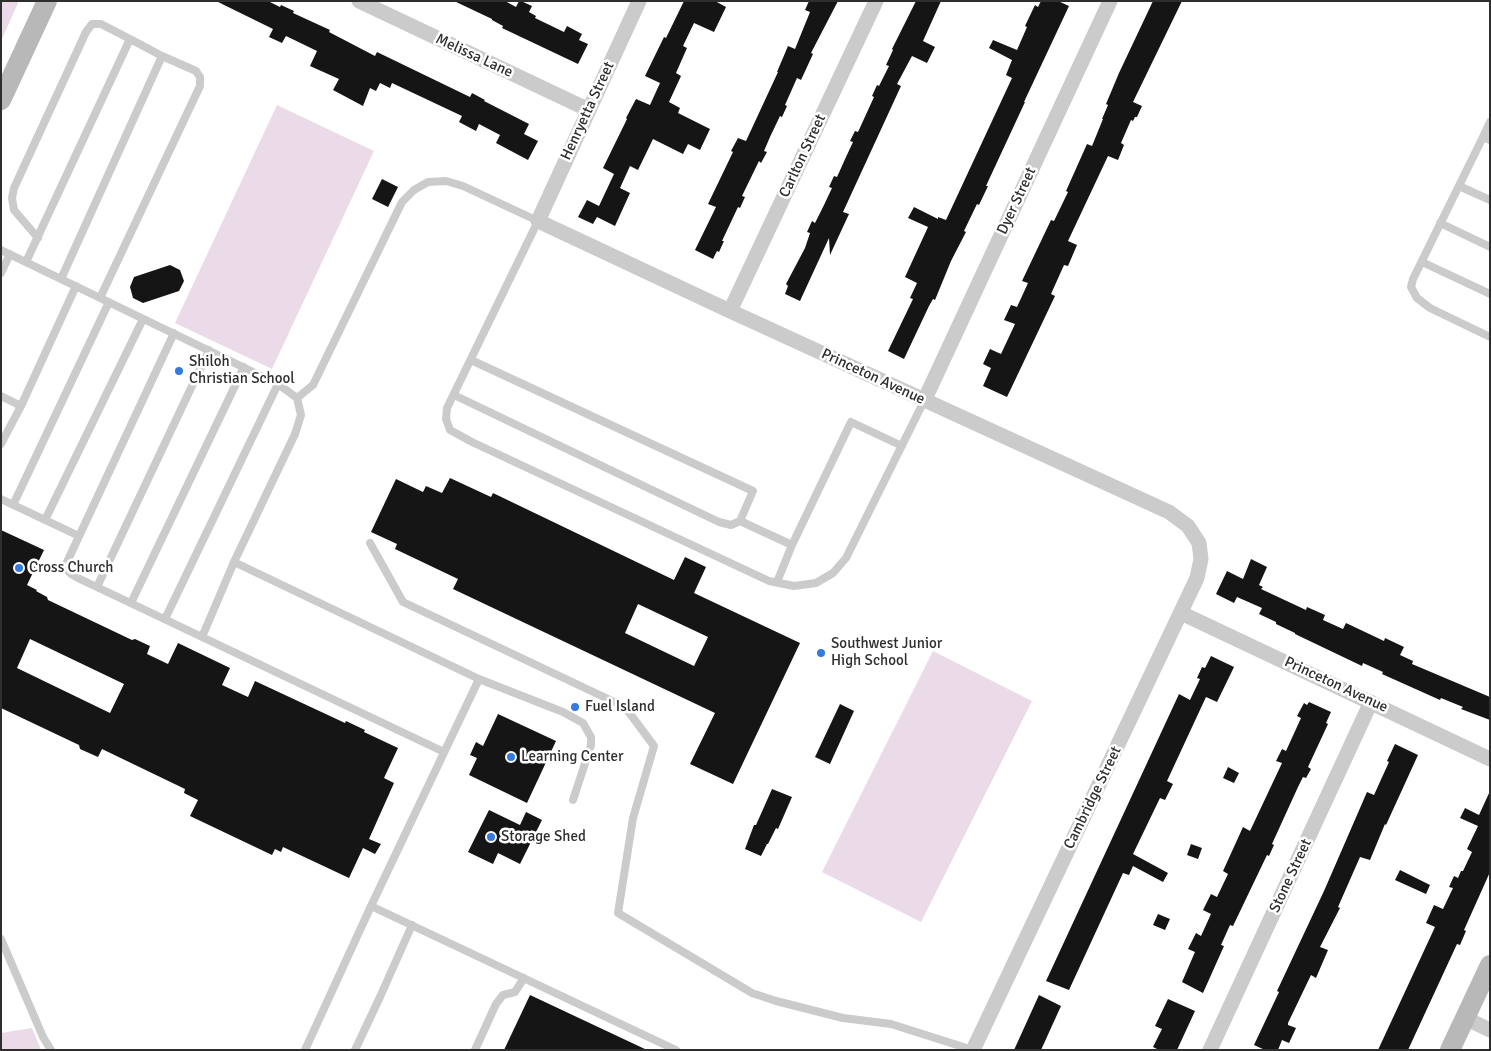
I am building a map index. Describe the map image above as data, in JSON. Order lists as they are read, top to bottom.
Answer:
{
  "streets": {
    "street": [
      "Melissa Lane",
      "Henryetta Street",
      "Carlton Street",
      "Dyer Street",
      "Princeton Avenue",
      "Cambridge Street",
      "Stone Street"
    ]
  },
  "crossings": [
    ["Melissa Lane", "Henryetta Street"],
    ["Henryetta Street", "Princeton Avenue"],
    ["Carlton Street", "Princeton Avenue"],
    ["Dyer Street", "Princeton Avenue"],
    ["Princeton Avenue", "Cambridge Street"],
    ["Princeton Avenue", "Stone Street"]
  ],
  "places": [
    "Shiloh Christian School",
    "Cross Church",
    "Southwest Junior High School",
    "Fuel Island",
    "Learning Center",
    "Storage Shed"
  ]
}
